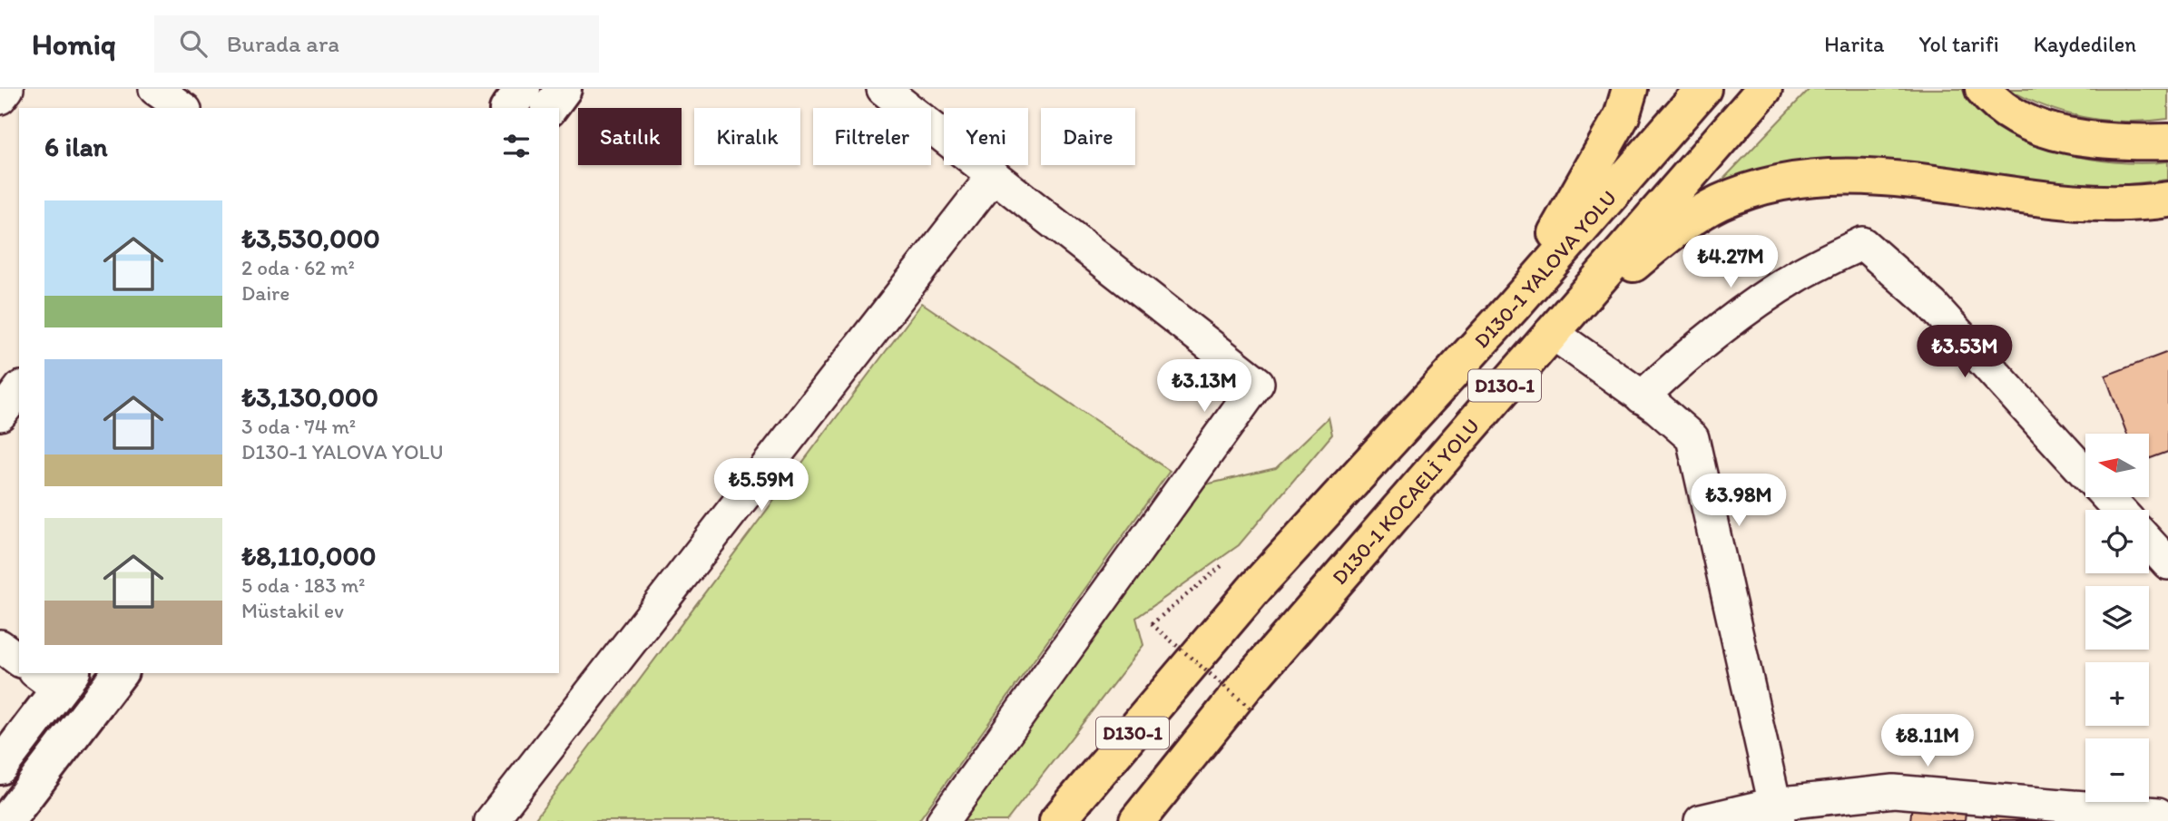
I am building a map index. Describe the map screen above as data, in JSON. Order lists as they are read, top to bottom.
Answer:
{
  "streets": {
    "highway": ["D130-1 YALOVA YOLU", "D130-1", "D130-1 KOCAELİ YOLU"]
  },
  "north": "left",
  "page": {
    "header": "Homiq",
    "search": "Burada ara",
    "nav": ["Harita", "Yol tarifi", "Kaydedilen"],
    "chip": [
      "Satılık",
      "Kiralık",
      "Filtreler",
      "Yeni",
      "Daire"
    ],
    "heading": "6 ilan",
    "list": [
      {
        "name": "₺3,530,000",
        "note": "2 oda · 62 m² · Daire"
      },
      {
        "name": "₺3,130,000",
        "note": "3 oda · 74 m² · D130-1 YALOVA YOLU"
      },
      {
        "name": "₺8,110,000",
        "note": "5 oda · 183 m² · Müstakil ev"
      }
    ],
    "price": [
      "₺4.27M",
      "₺3.53M",
      "₺3.13M",
      "₺5.59M",
      "₺3.98M",
      "₺8.11M"
    ],
    "map_buttons": ["+", "−"]
  }
}
